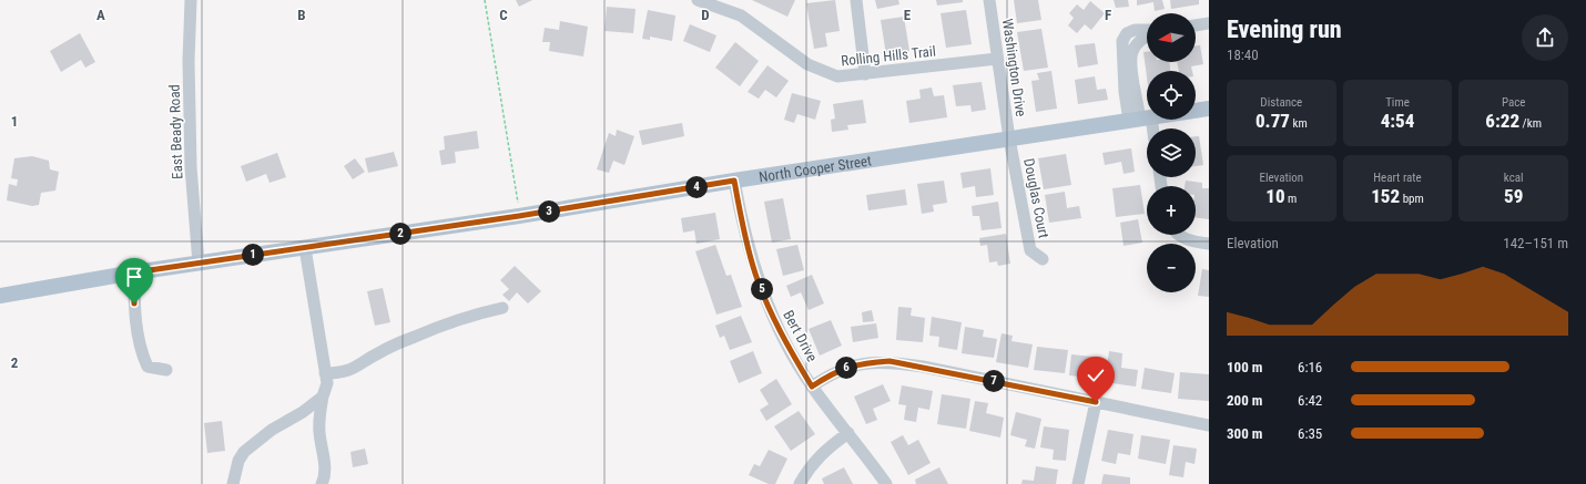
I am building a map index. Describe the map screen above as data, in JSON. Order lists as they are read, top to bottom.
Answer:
{
  "streets": {
    "main road": ["North Cooper Street"],
    "street": [
      "Rolling Hills Trail",
      "Washington Drive",
      "East Beady Road",
      "Douglas Court",
      "Bert Drive"
    ]
  },
  "crossings": [
    ["Rolling Hills Trail", "Washington Drive"],
    ["Washington Drive", "North Cooper Street"],
    ["Washington Drive", "Douglas Court"],
    ["East Beady Road", "North Cooper Street"],
    ["North Cooper Street", "Douglas Court"],
    ["North Cooper Street", "Bert Drive"]
  ],
  "north": "left",
  "page": {
    "heading": ["Evening run", "18:40"],
    "map_buttons": ["+", "−"],
    "stats": [
      ["Distance", "0.77 km"],
      ["Time", "4:54"],
      ["Pace", "6:22 /km"],
      ["Elevation", "10 m"],
      ["Heart rate", "152 bpm"],
      ["kcal", "59"]
    ],
    "pins": [
      "4",
      "3",
      "2",
      "1",
      "5",
      "6",
      "7"
    ],
    "chart": ["Elevation", "142–151 m"],
    "list": [
      {
        "name": "100 m",
        "note": "6:16"
      },
      {
        "name": "200 m",
        "note": "6:42"
      },
      {
        "name": "300 m",
        "note": "6:35"
      }
    ]
  },
  "grid": {
    "columns": [
      "A",
      "B",
      "C",
      "D",
      "E",
      "F"
    ],
    "rows": ["1", "2"]
  }
}
